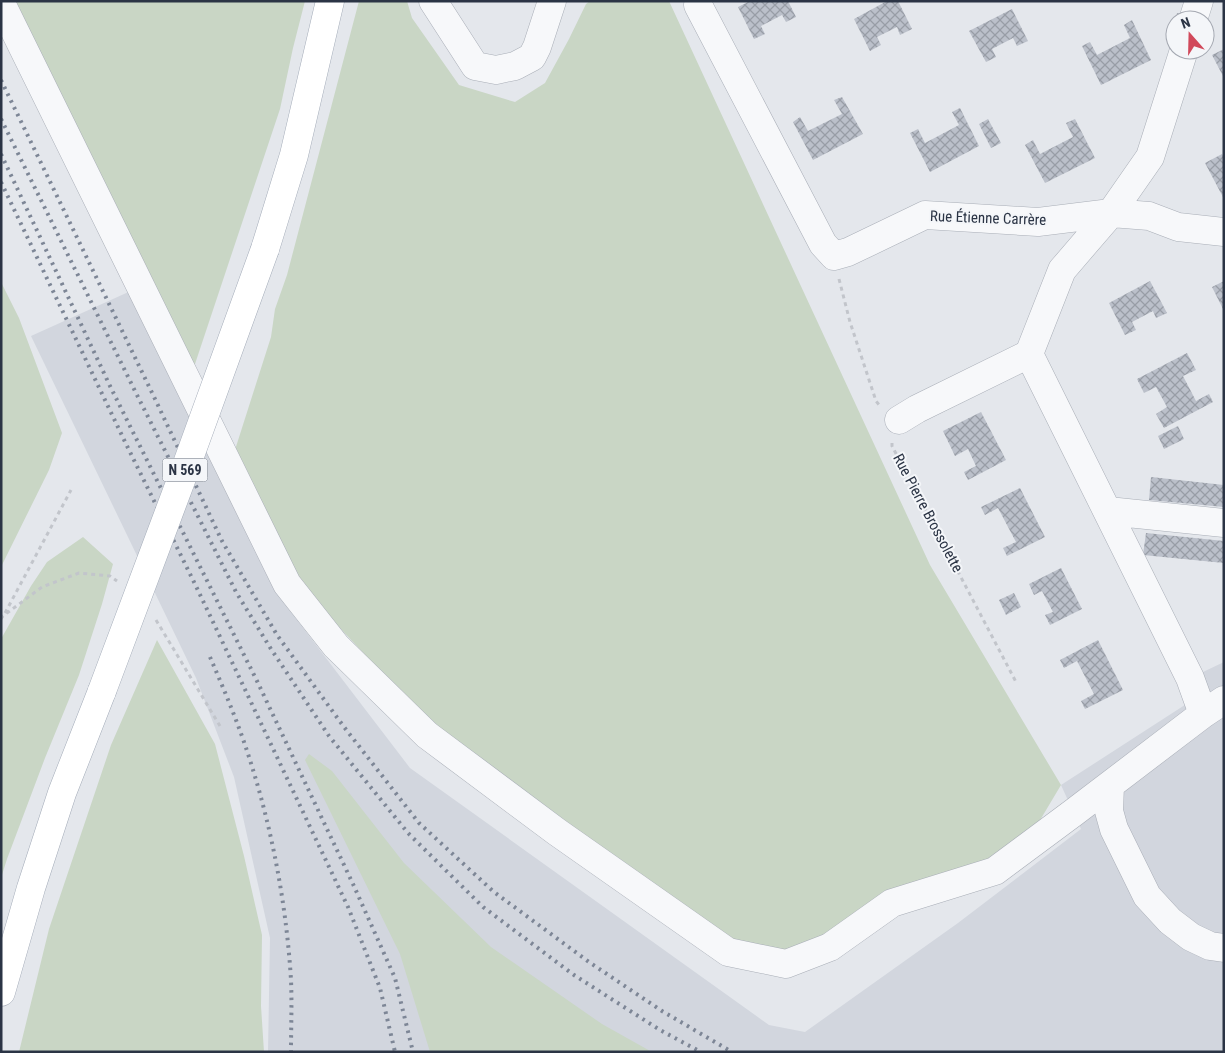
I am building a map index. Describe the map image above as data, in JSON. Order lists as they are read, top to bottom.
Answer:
{
  "streets": {
    "main road": ["N 569"],
    "street": ["Rue Étienne Carrère"],
    "path": ["Rue Pierre Brossolette"]
  },
  "north": "top"
}
